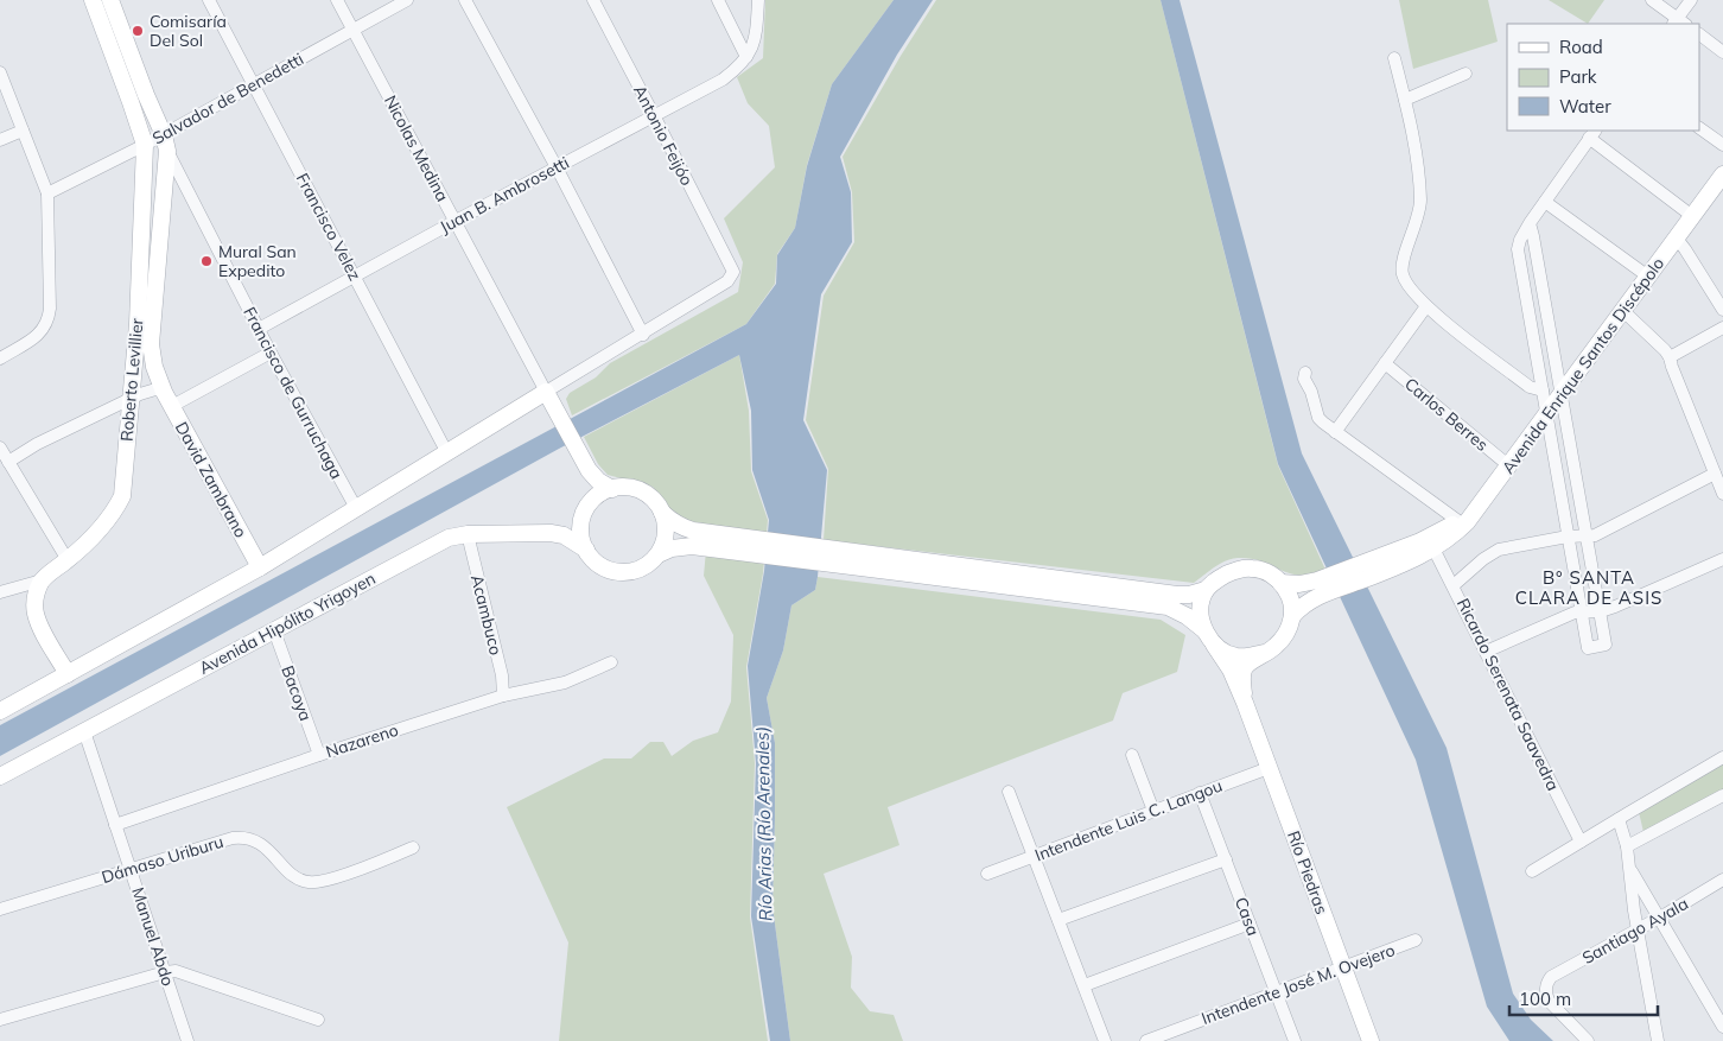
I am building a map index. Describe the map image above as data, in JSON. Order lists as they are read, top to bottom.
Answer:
{
  "streets": {
    "main road": [
      "Avenida Enrique Santos Discépolo",
      "Roberto Levillier",
      "David Zambrano",
      "Avenida Hipólito Yrigoyen",
      "Río Piedras"
    ],
    "street": [
      "Salvador de Benedetti",
      "Antonio Feijóo",
      "Nicolas Medina",
      "Juan B. Ambrosetti",
      "Francisco Velez",
      "Francisco de Gurruchaga",
      "Carlos Berres",
      "Acambuco",
      "Bacoya",
      "Ricardo Serenata Saavedra",
      "Nazareno",
      "Intendente Luis C. Langou",
      "Dámaso Uriburu",
      "Casa",
      "Santiago Ayala",
      "Manuel Abdo",
      "Intendente José M. Ovejero"
    ]
  },
  "crossings": [
    ["Salvador de Benedetti", "Nicolas Medina"],
    ["Salvador de Benedetti", "Francisco Velez"],
    ["Salvador de Benedetti", "Roberto Levillier"],
    ["Salvador de Benedetti", "Francisco de Gurruchaga"],
    ["Antonio Feijóo", "Juan B. Ambrosetti"],
    ["Nicolas Medina", "Juan B. Ambrosetti"],
    ["Juan B. Ambrosetti", "Francisco Velez"],
    ["Juan B. Ambrosetti", "Francisco de Gurruchaga"],
    ["Avenida Enrique Santos Discépolo", "Carlos Berres"],
    ["Avenida Enrique Santos Discépolo", "Ricardo Serenata Saavedra"],
    ["Roberto Levillier", "Francisco de Gurruchaga"],
    ["Roberto Levillier", "David Zambrano"],
    ["Acambuco", "Avenida Hipólito Yrigoyen"],
    ["Acambuco", "Nazareno"],
    ["Avenida Hipólito Yrigoyen", "Bacoya"],
    ["Avenida Hipólito Yrigoyen", "Manuel Abdo"],
    ["Bacoya", "Nazareno"],
    ["Nazareno", "Manuel Abdo"],
    ["Intendente Luis C. Langou", "Río Piedras"],
    ["Intendente Luis C. Langou", "Casa"],
    ["Dámaso Uriburu", "Manuel Abdo"],
    ["Río Piedras", "Intendente José M. Ovejero"],
    ["Casa", "Intendente José M. Ovejero"]
  ],
  "districts": ["B° SANTA CLARA DE ASIS"],
  "water": ["Río Arias (Río Arenales)"],
  "places": ["Comisaría Del Sol", "Mural San Expedito"],
  "legend": ["Road", "Park", "Water"],
  "scale_bar": "100 m"
}
